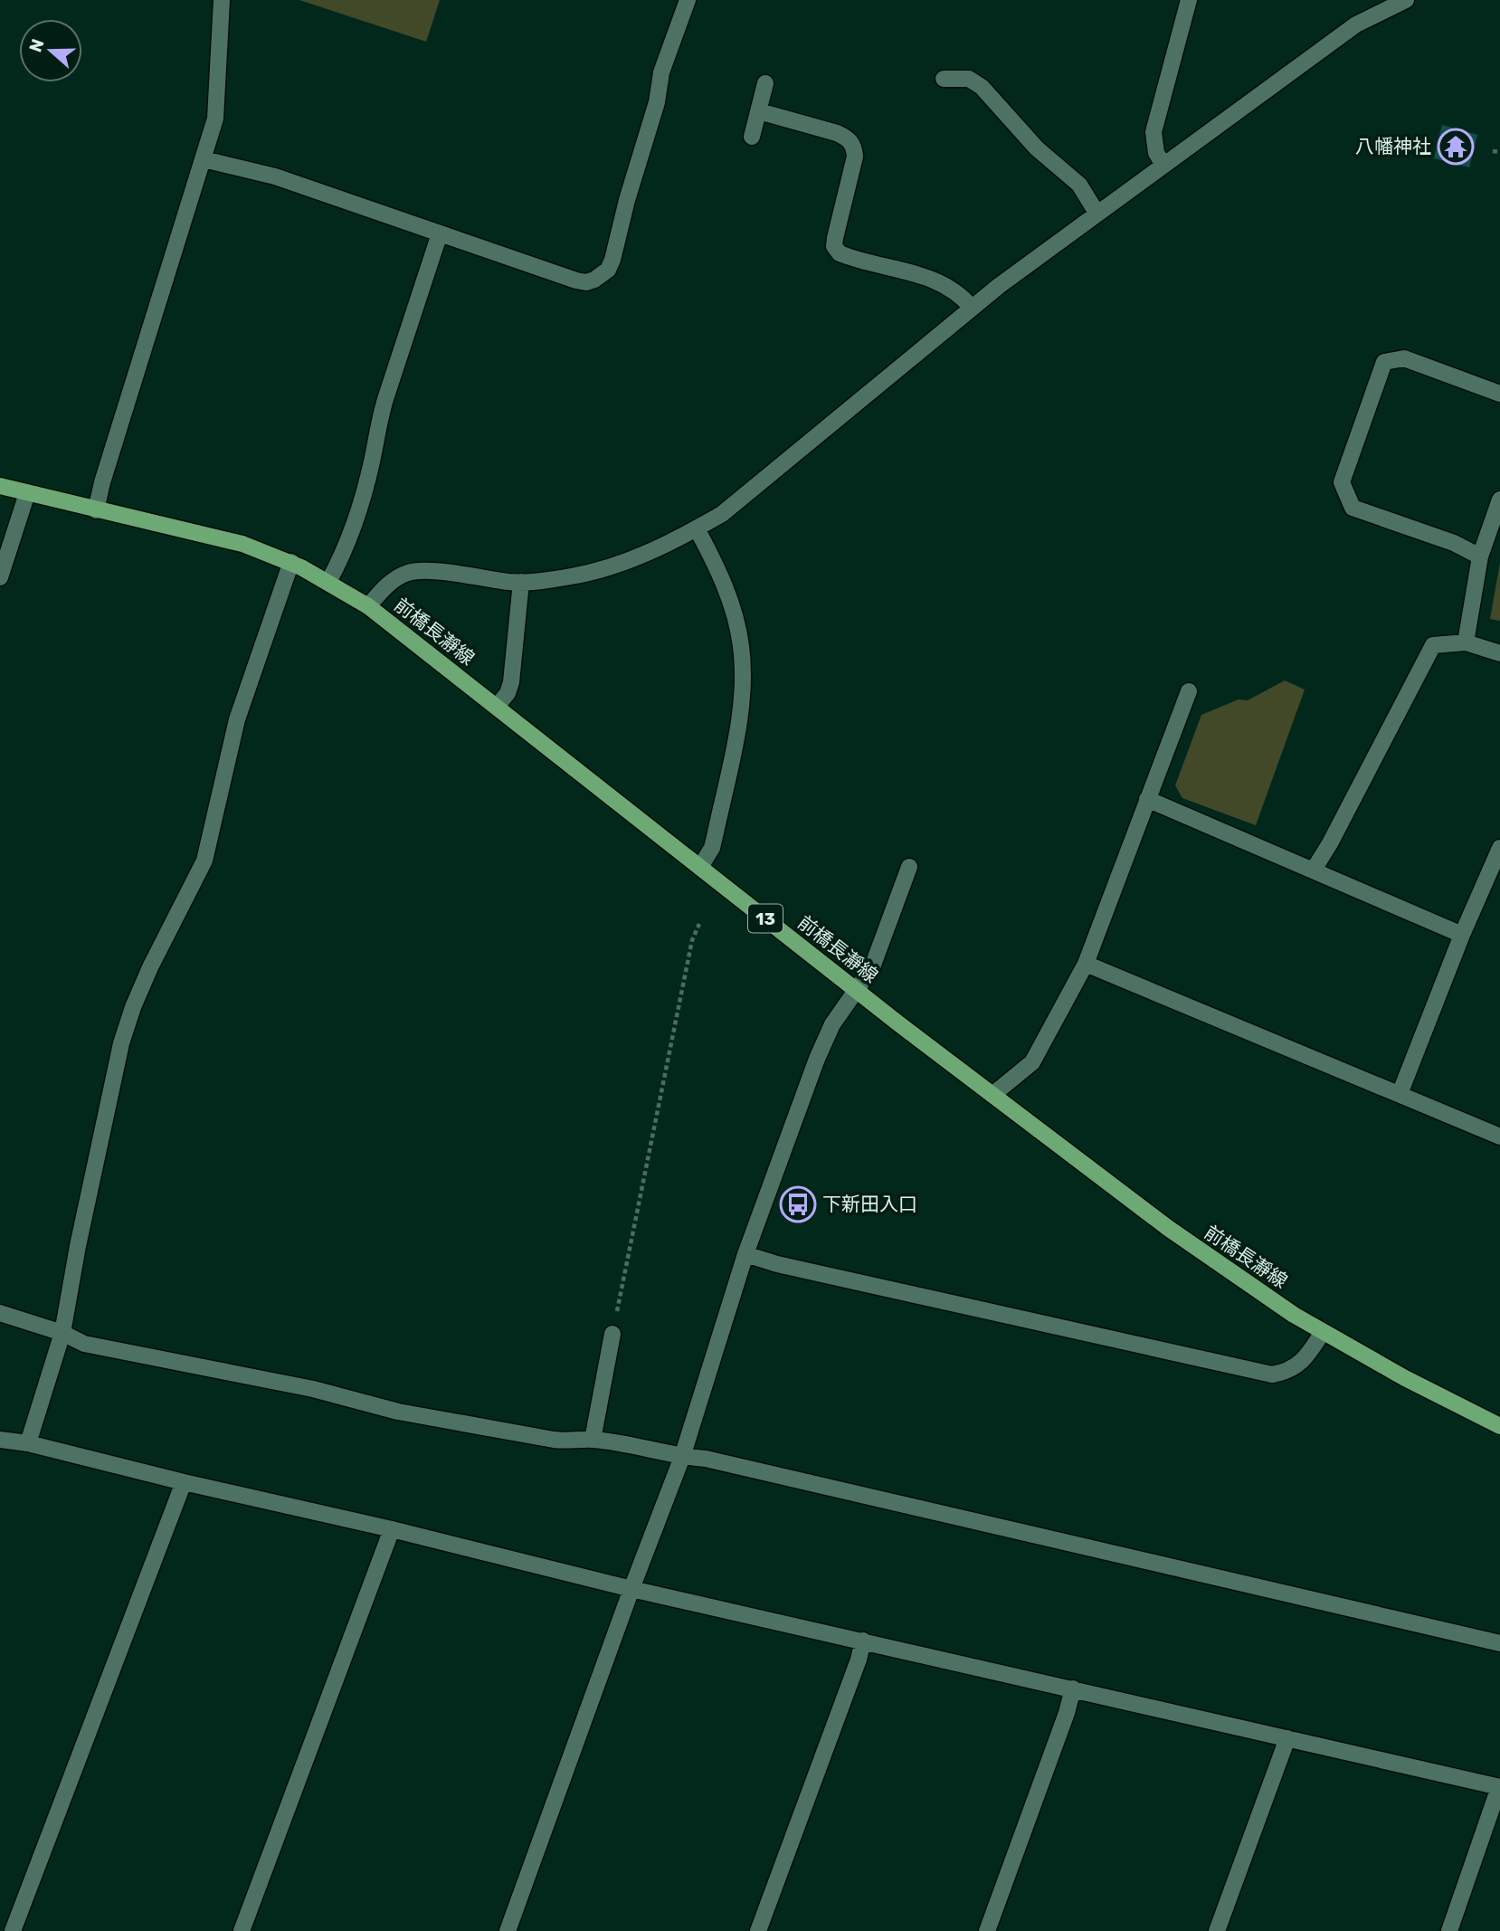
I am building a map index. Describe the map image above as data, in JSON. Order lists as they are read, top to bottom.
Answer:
{
  "streets": {
    "main road": ["前橋長瀞線", "13"]
  },
  "places": {
    "temple": ["八幡神社"],
    "bus stop": ["下新田入口"]
  },
  "north": "left"
}
